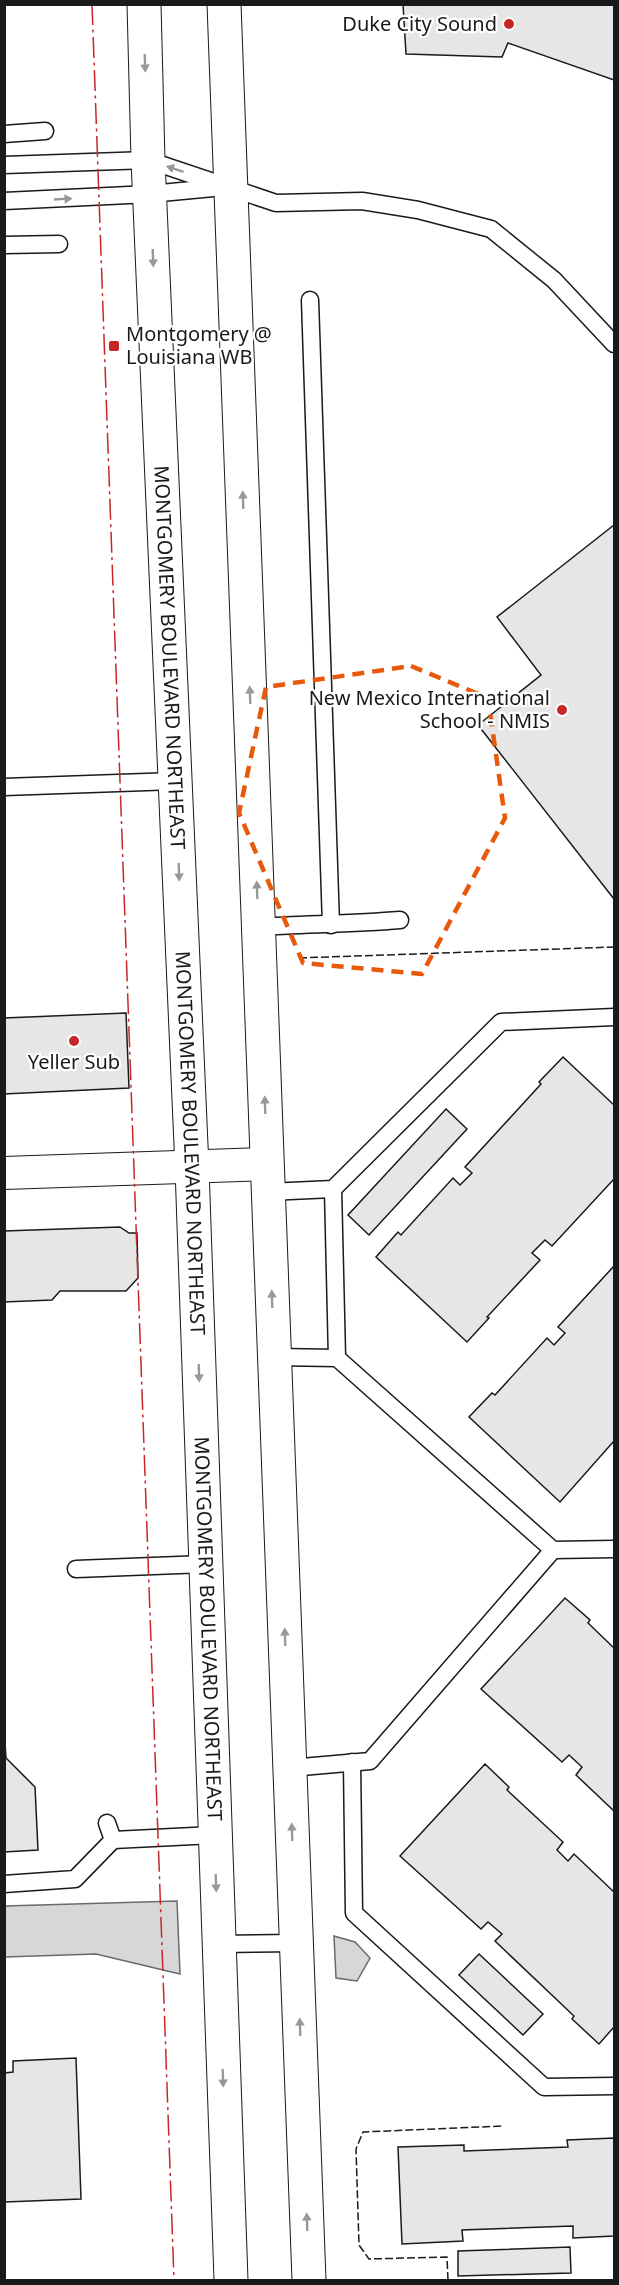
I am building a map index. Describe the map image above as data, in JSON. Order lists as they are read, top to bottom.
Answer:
{
  "streets": {
    "main road": ["MONTGOMERY BOULEVARD NORTHEAST"]
  },
  "places": {
    "other": ["Duke City Sound", "New Mexico International School - NMIS", "Yeller Sub"],
    "transit": ["Montgomery @ Louisiana WB"]
  }
}
